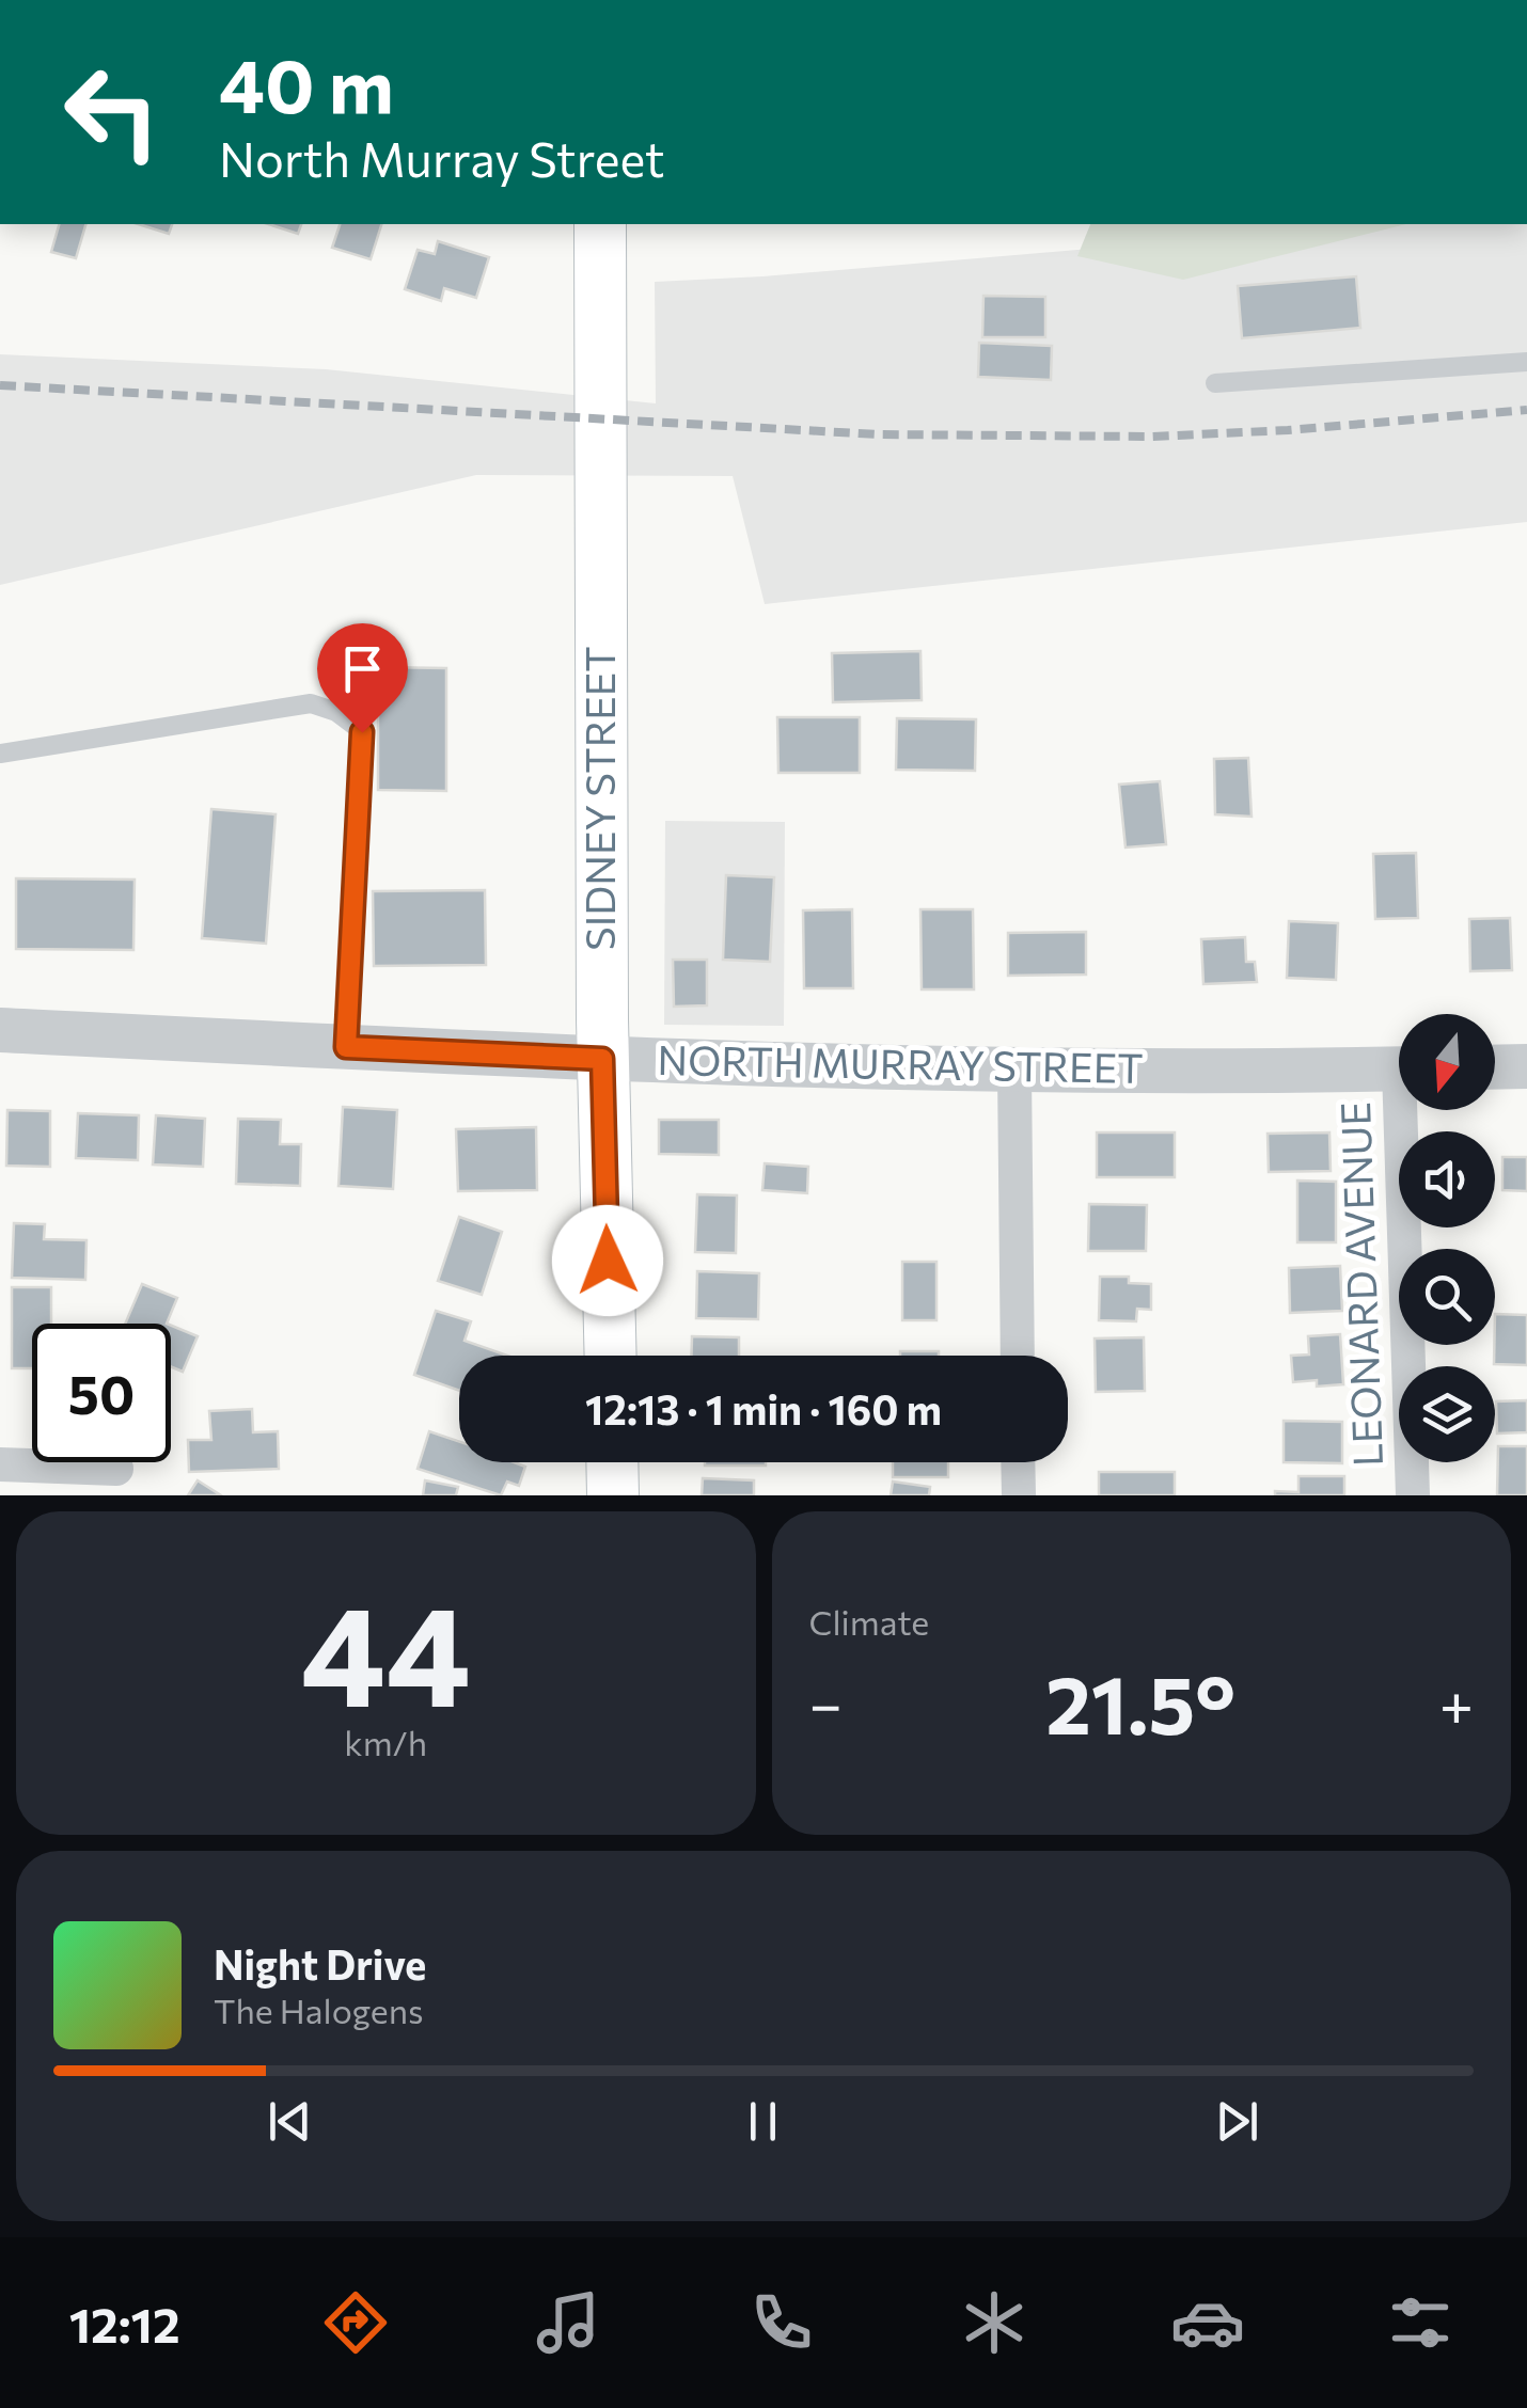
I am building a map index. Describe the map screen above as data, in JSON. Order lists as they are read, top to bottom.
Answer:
{
  "streets": {
    "main road": ["SIDNEY STREET"],
    "street": ["NORTH MURRAY STREET", "LEONARD AVENUE"]
  },
  "crossings": [
    ["SIDNEY STREET", "NORTH MURRAY STREET"]
  ],
  "north": "bottom",
  "page": {
    "turn": ["40 m", "North Murray Street"],
    "limit": "50",
    "trip": "12:13 · 1 min · 160 m",
    "tile": [
      ["44", "km/h"],
      "Climate"
    ],
    "heat": ["−", "21.5°", "+"],
    "song": ["Night Drive", "The Halogens"],
    "tabs": "12:12"
  }
}
